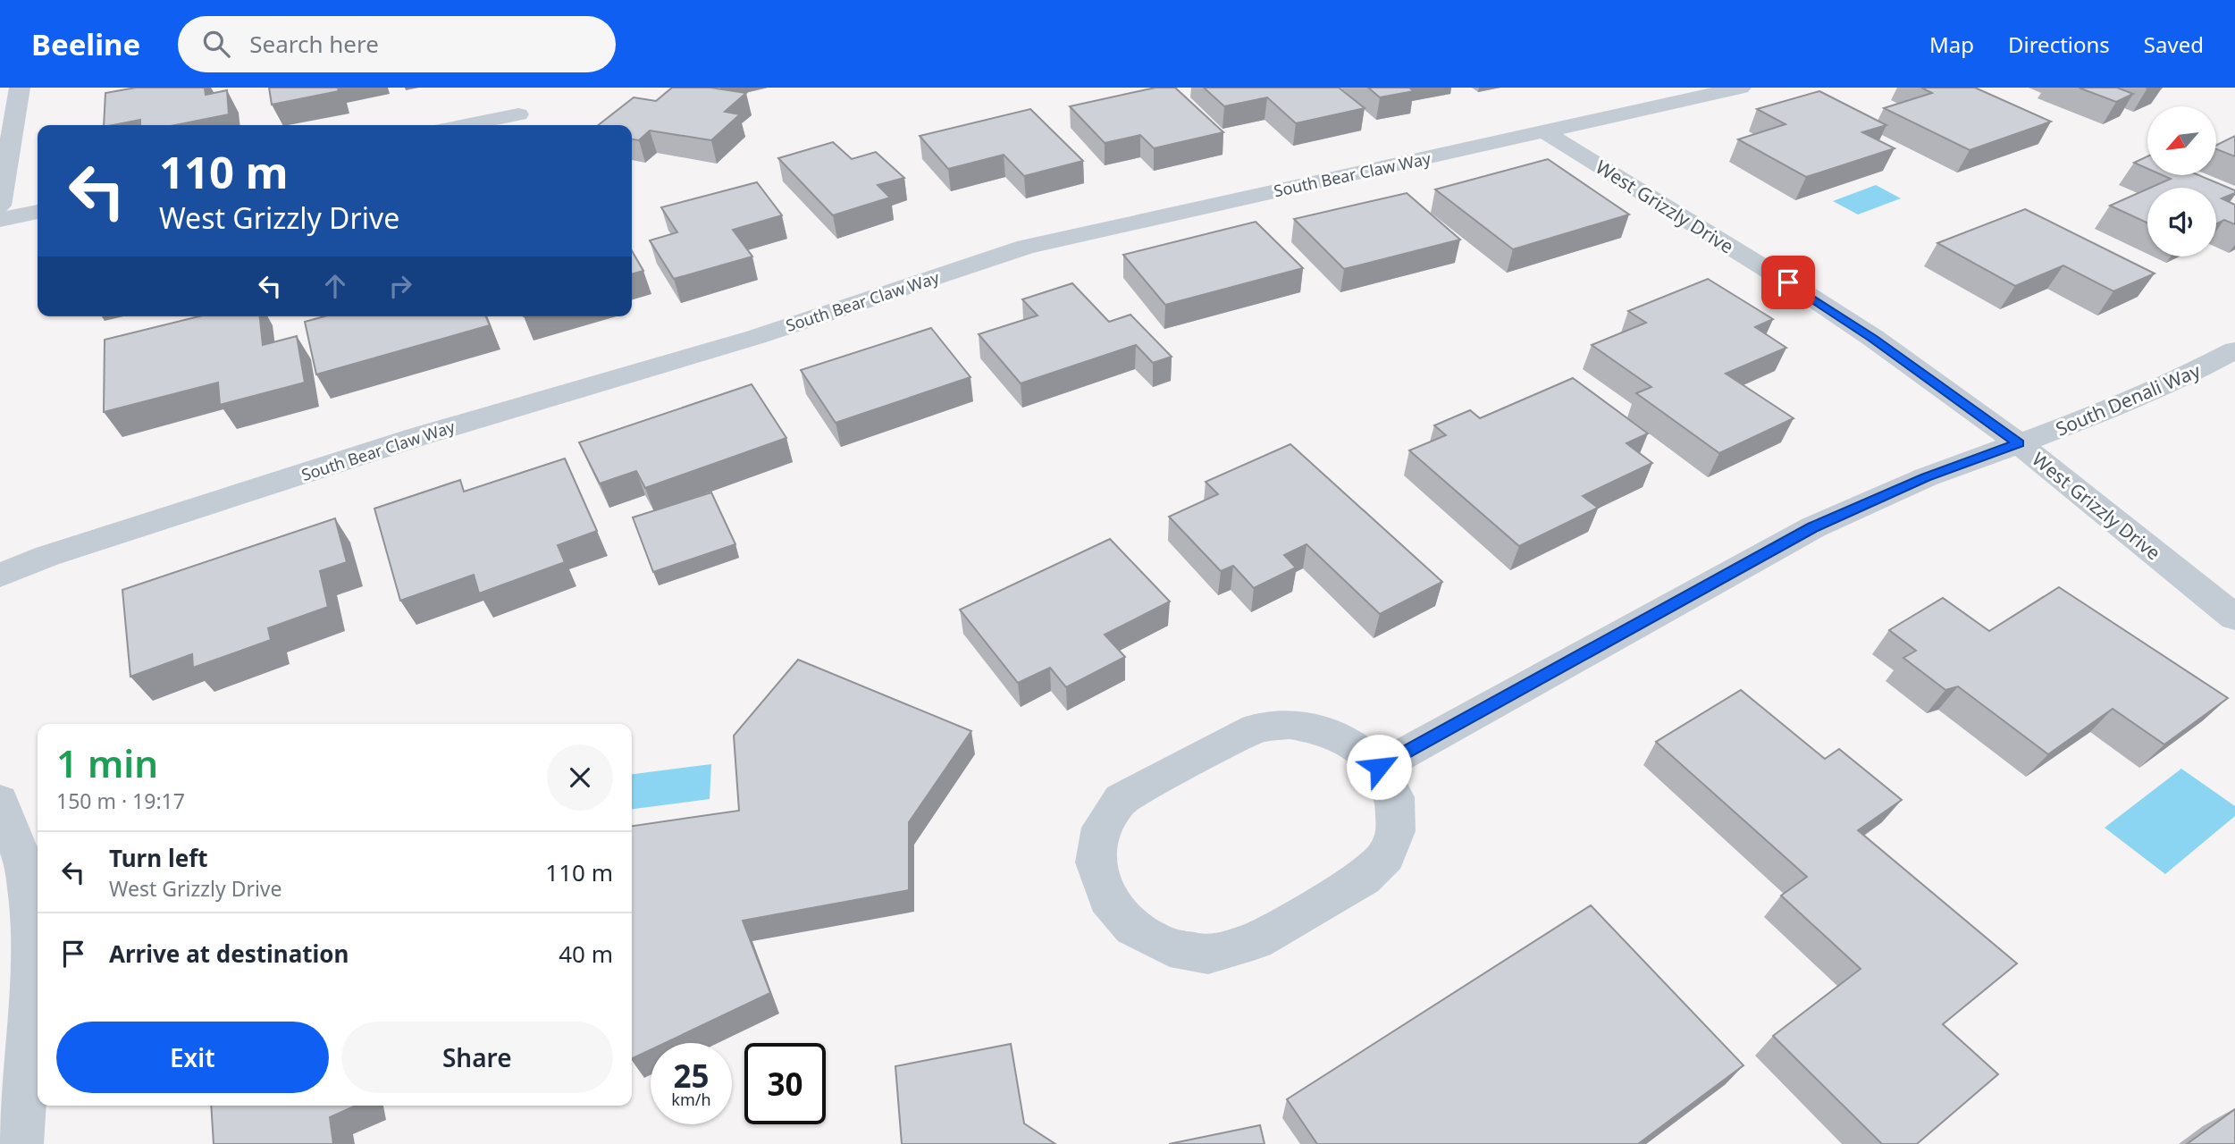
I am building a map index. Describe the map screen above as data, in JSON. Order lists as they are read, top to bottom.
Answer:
{
  "streets": {
    "street": ["South Bear Claw Way", "West Grizzly Drive", "South Denali Way"]
  },
  "crossings": [
    ["South Bear Claw Way", "West Grizzly Drive"],
    ["West Grizzly Drive", "South Denali Way"]
  ],
  "north": "bottom left",
  "page": {
    "header": "Beeline",
    "search": "Search here",
    "nav": ["Map", "Directions", "Saved"],
    "turn": ["110 m", "West Grizzly Drive"],
    "heading": ["1 min", "150 m · 19:17"],
    "list": [
      {
        "name": "Turn left",
        "note": "West Grizzly Drive",
        "value": "110 m"
      },
      {
        "name": "Arrive at destination",
        "value": "40 m"
      }
    ],
    "buttons": ["Exit", "Share"],
    "speed": "25 km/h",
    "limit": "30"
  }
}
